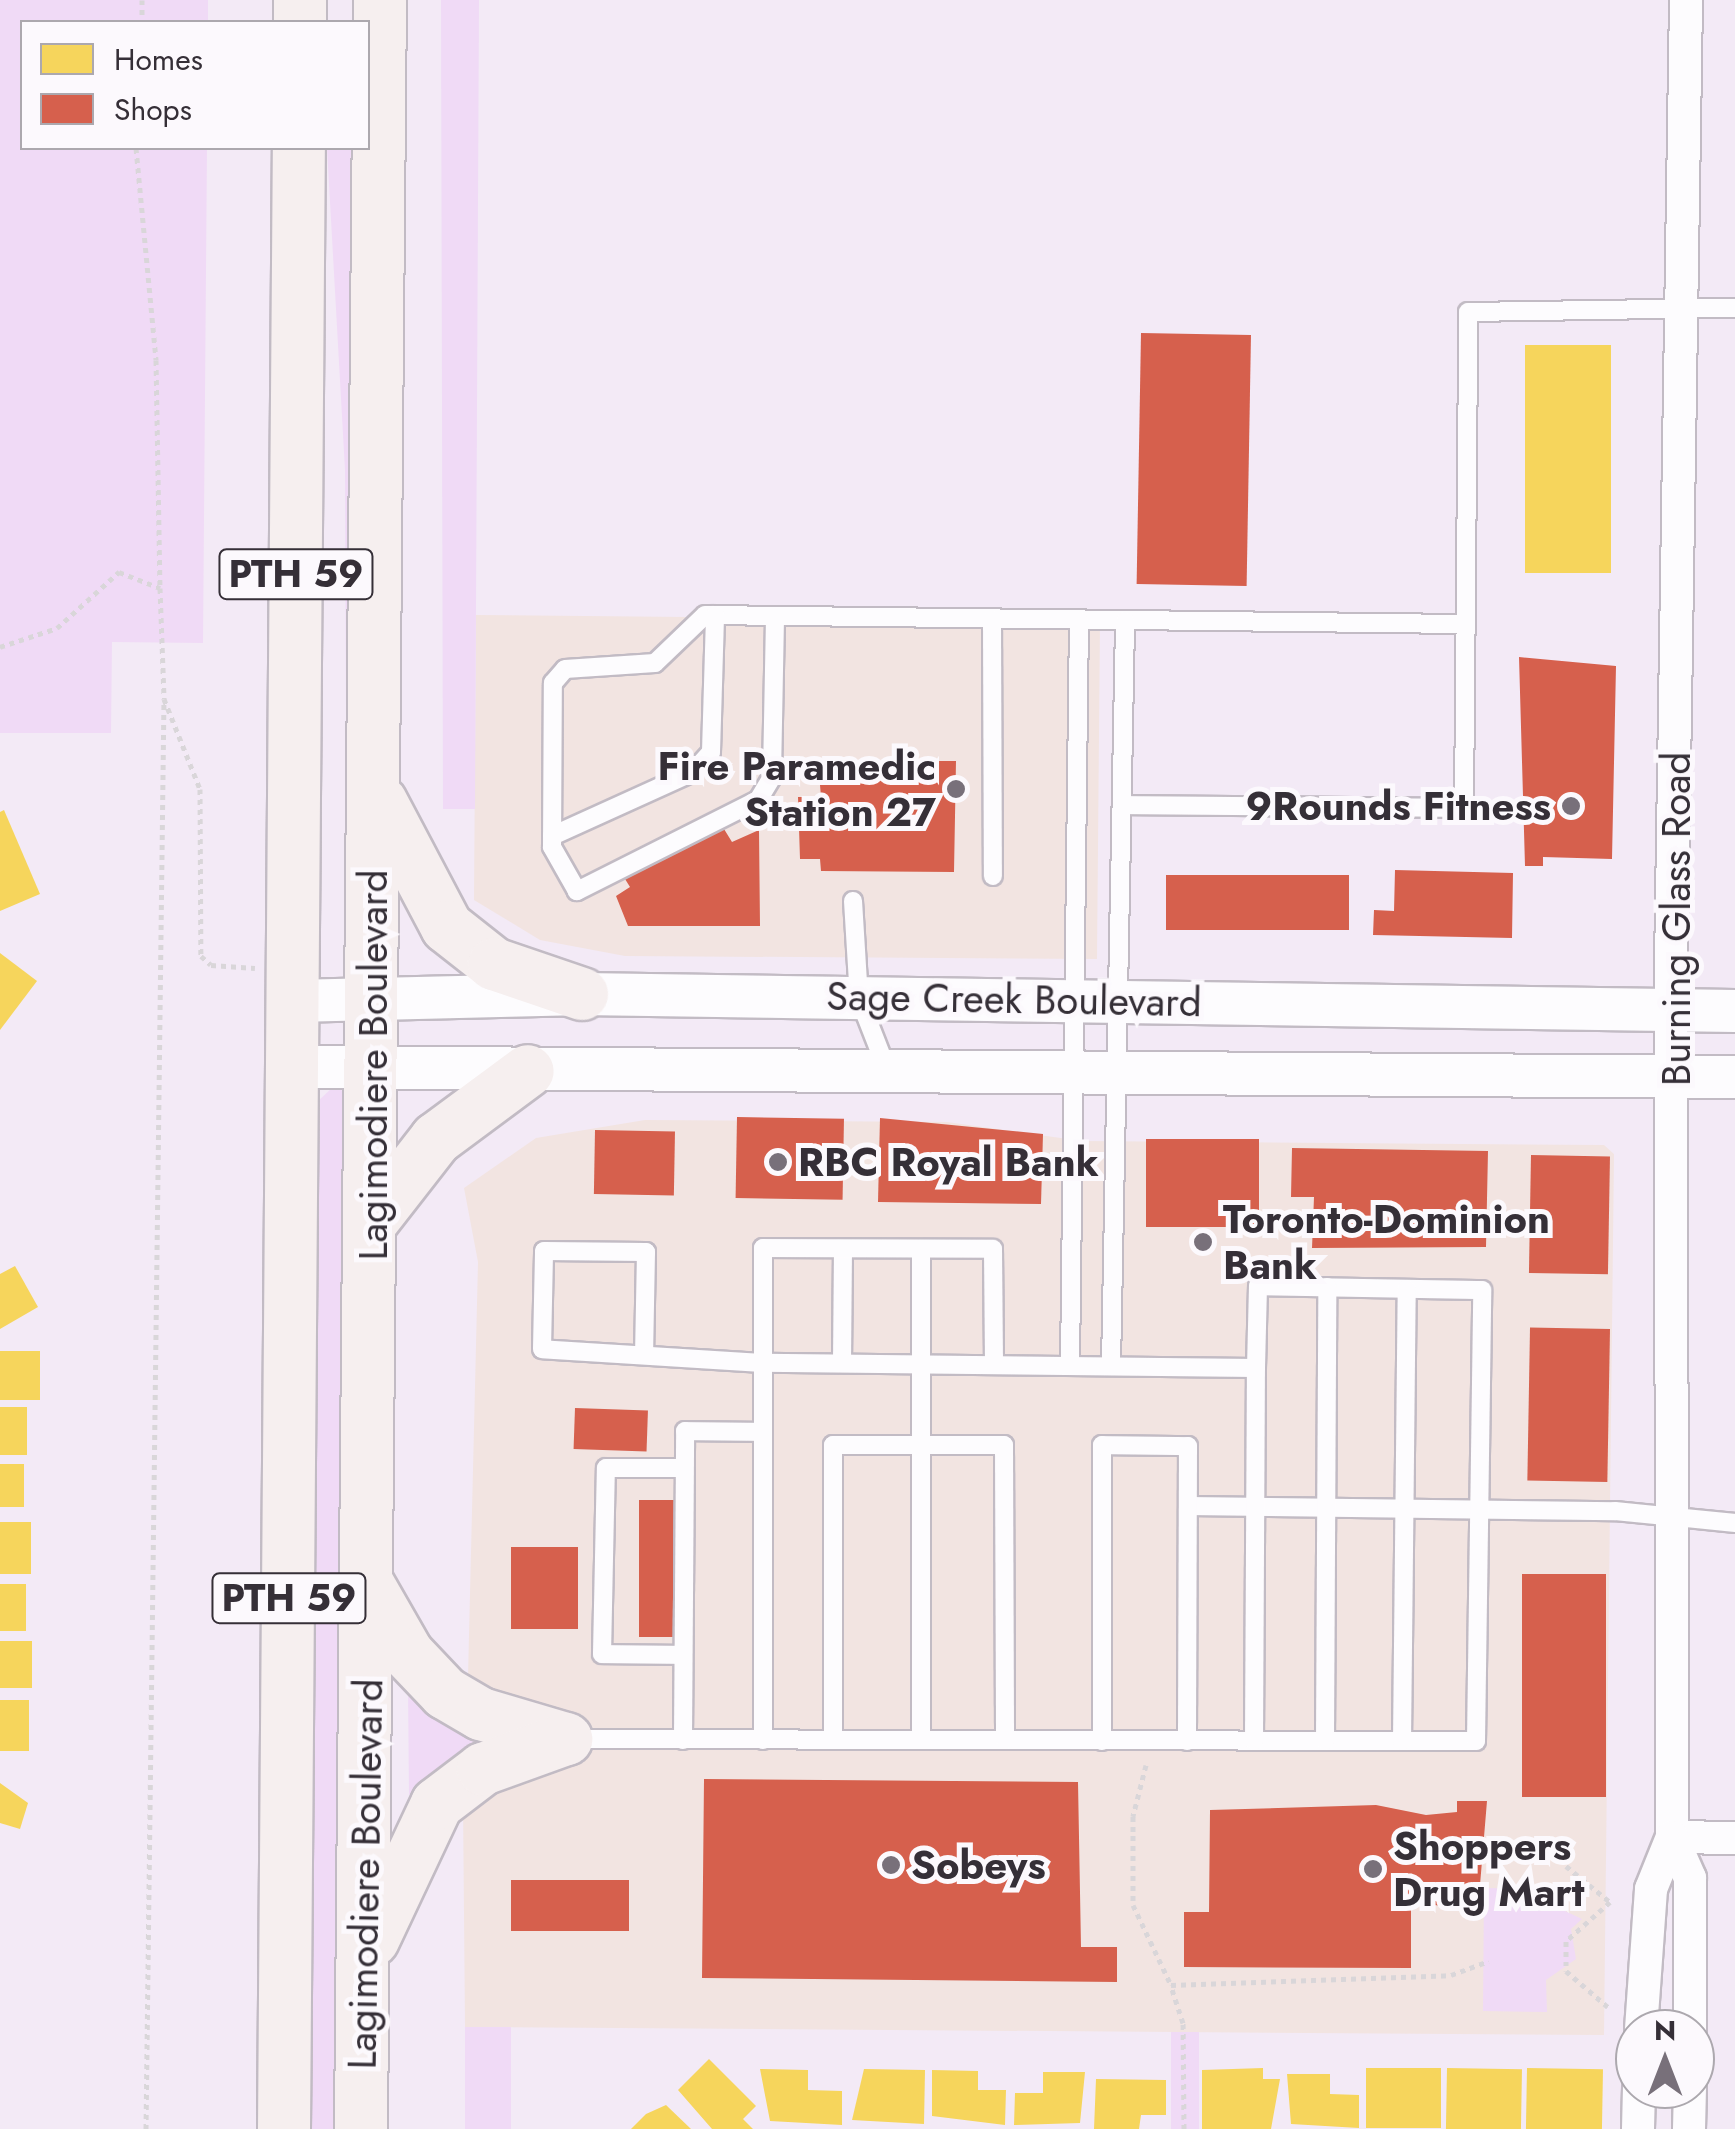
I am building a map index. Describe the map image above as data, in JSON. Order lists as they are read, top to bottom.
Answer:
{
  "streets": {
    "main road": ["PTH 59", "Lagimodiere Boulevard"],
    "street": ["Burning Glass Road", "Sage Creek Boulevard"]
  },
  "crossings": [
    ["Burning Glass Road", "Sage Creek Boulevard"],
    ["Sage Creek Boulevard", "Lagimodiere Boulevard"]
  ],
  "places": [
    "Fire Paramedic Station 27",
    "9Rounds Fitness",
    "RBC Royal Bank",
    "Toronto-Dominion Bank",
    "Sobeys",
    "Shoppers Drug Mart"
  ],
  "legend": ["Homes", "Shops"],
  "north": "top"
}
